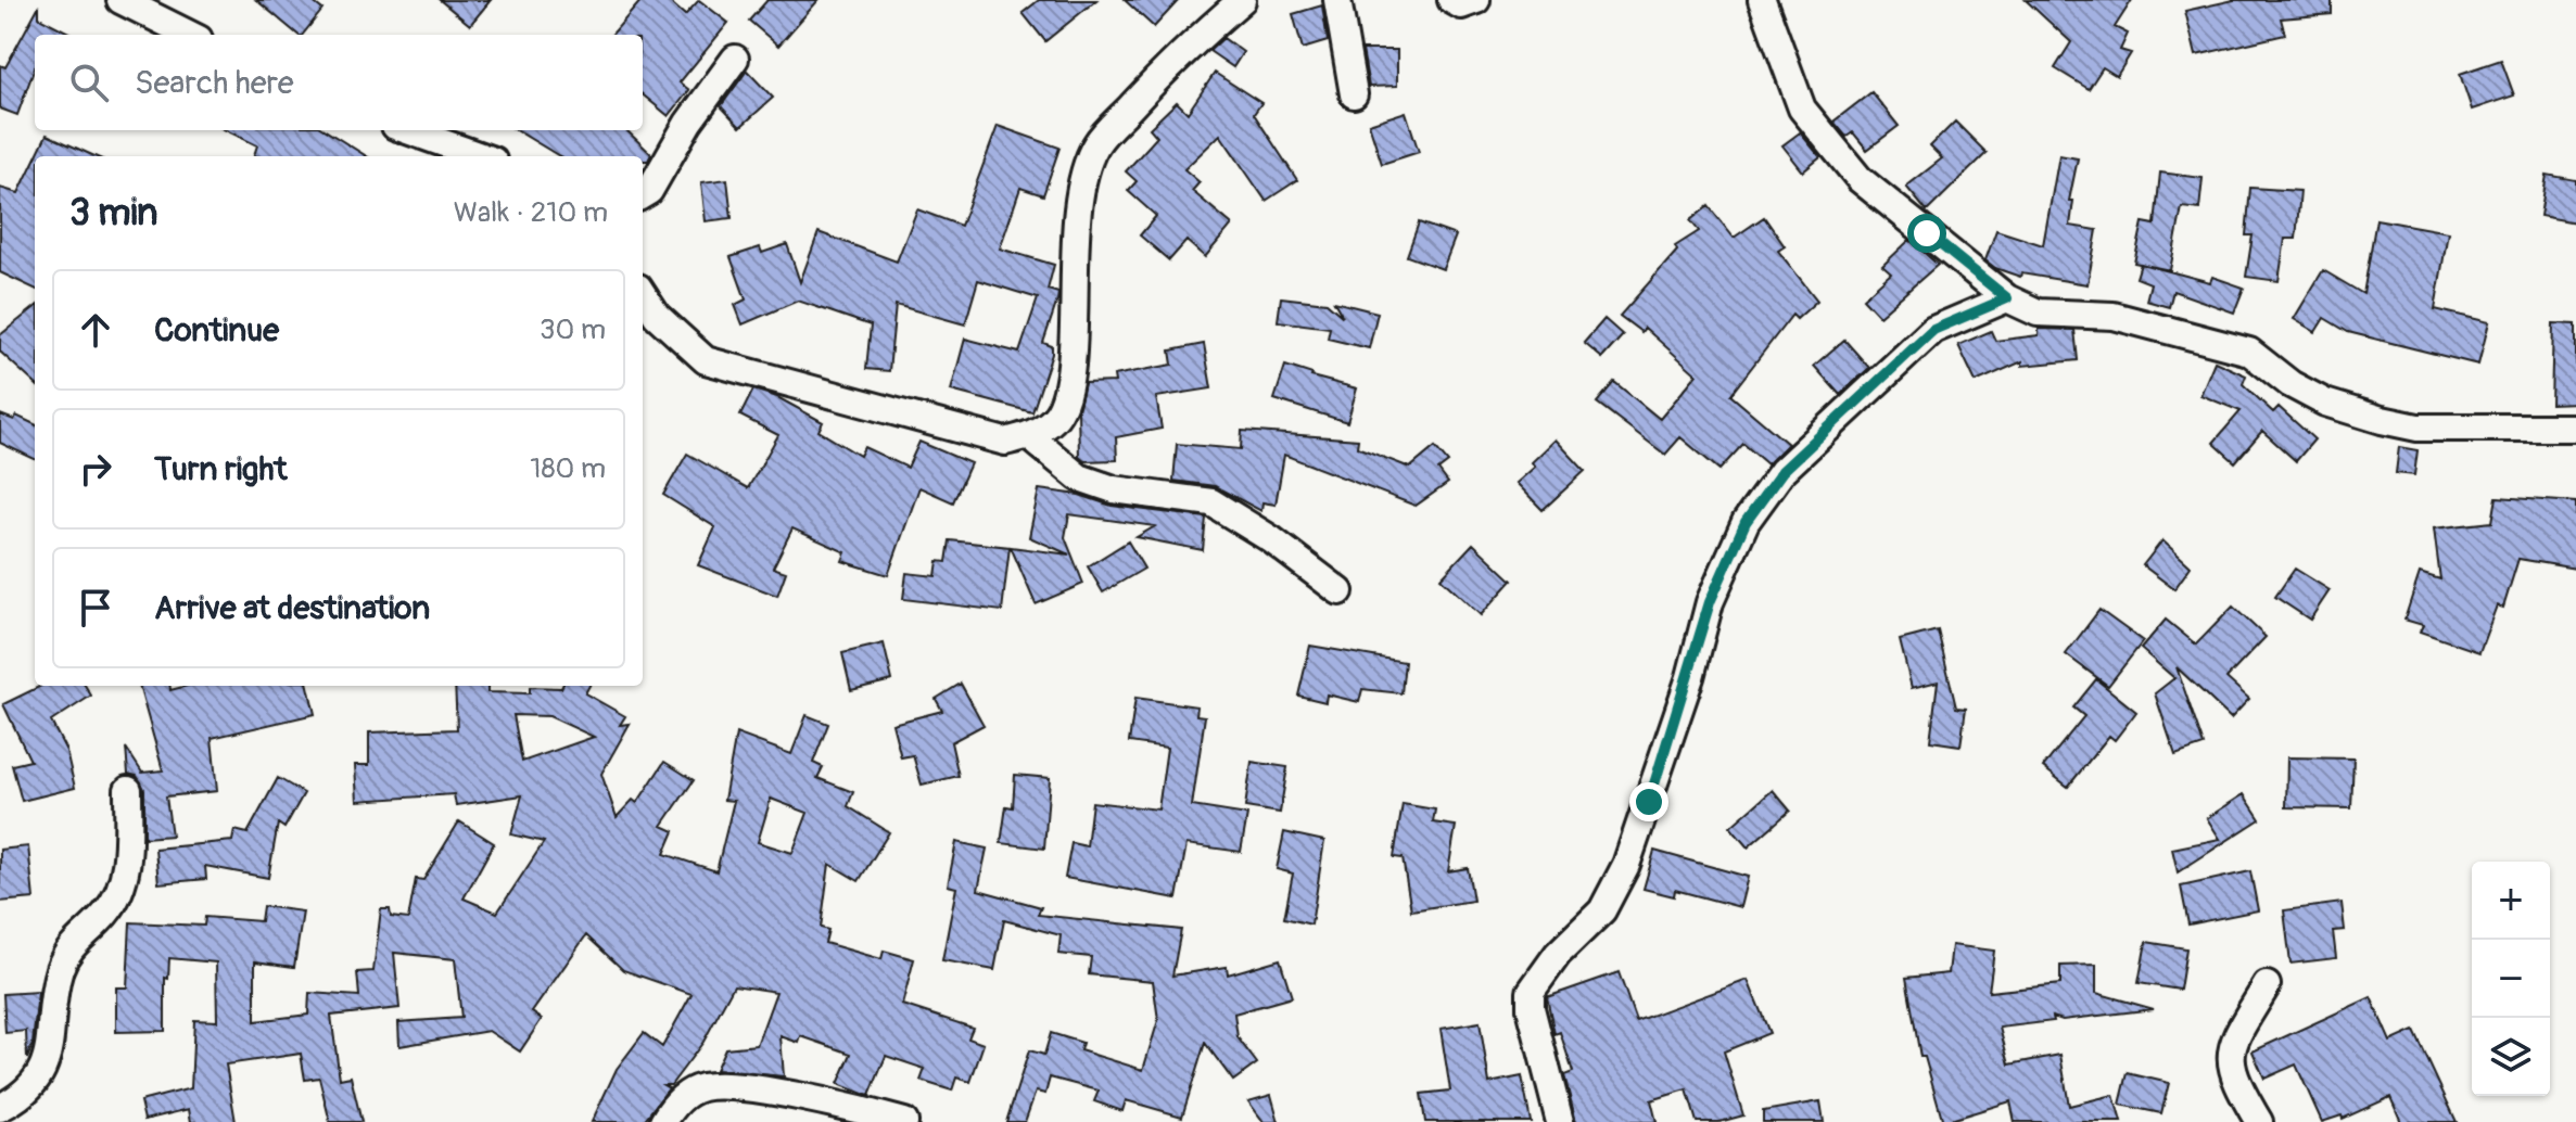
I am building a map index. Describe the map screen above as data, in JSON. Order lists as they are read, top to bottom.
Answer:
{
  "page": {
    "search": "Search here",
    "heading": ["3 min", "Walk · 210 m"],
    "list": [
      ["Continue", "30 m"],
      ["Turn right", "180 m"],
      "Arrive at destination"
    ],
    "map_buttons": ["+", "−"]
  }
}
